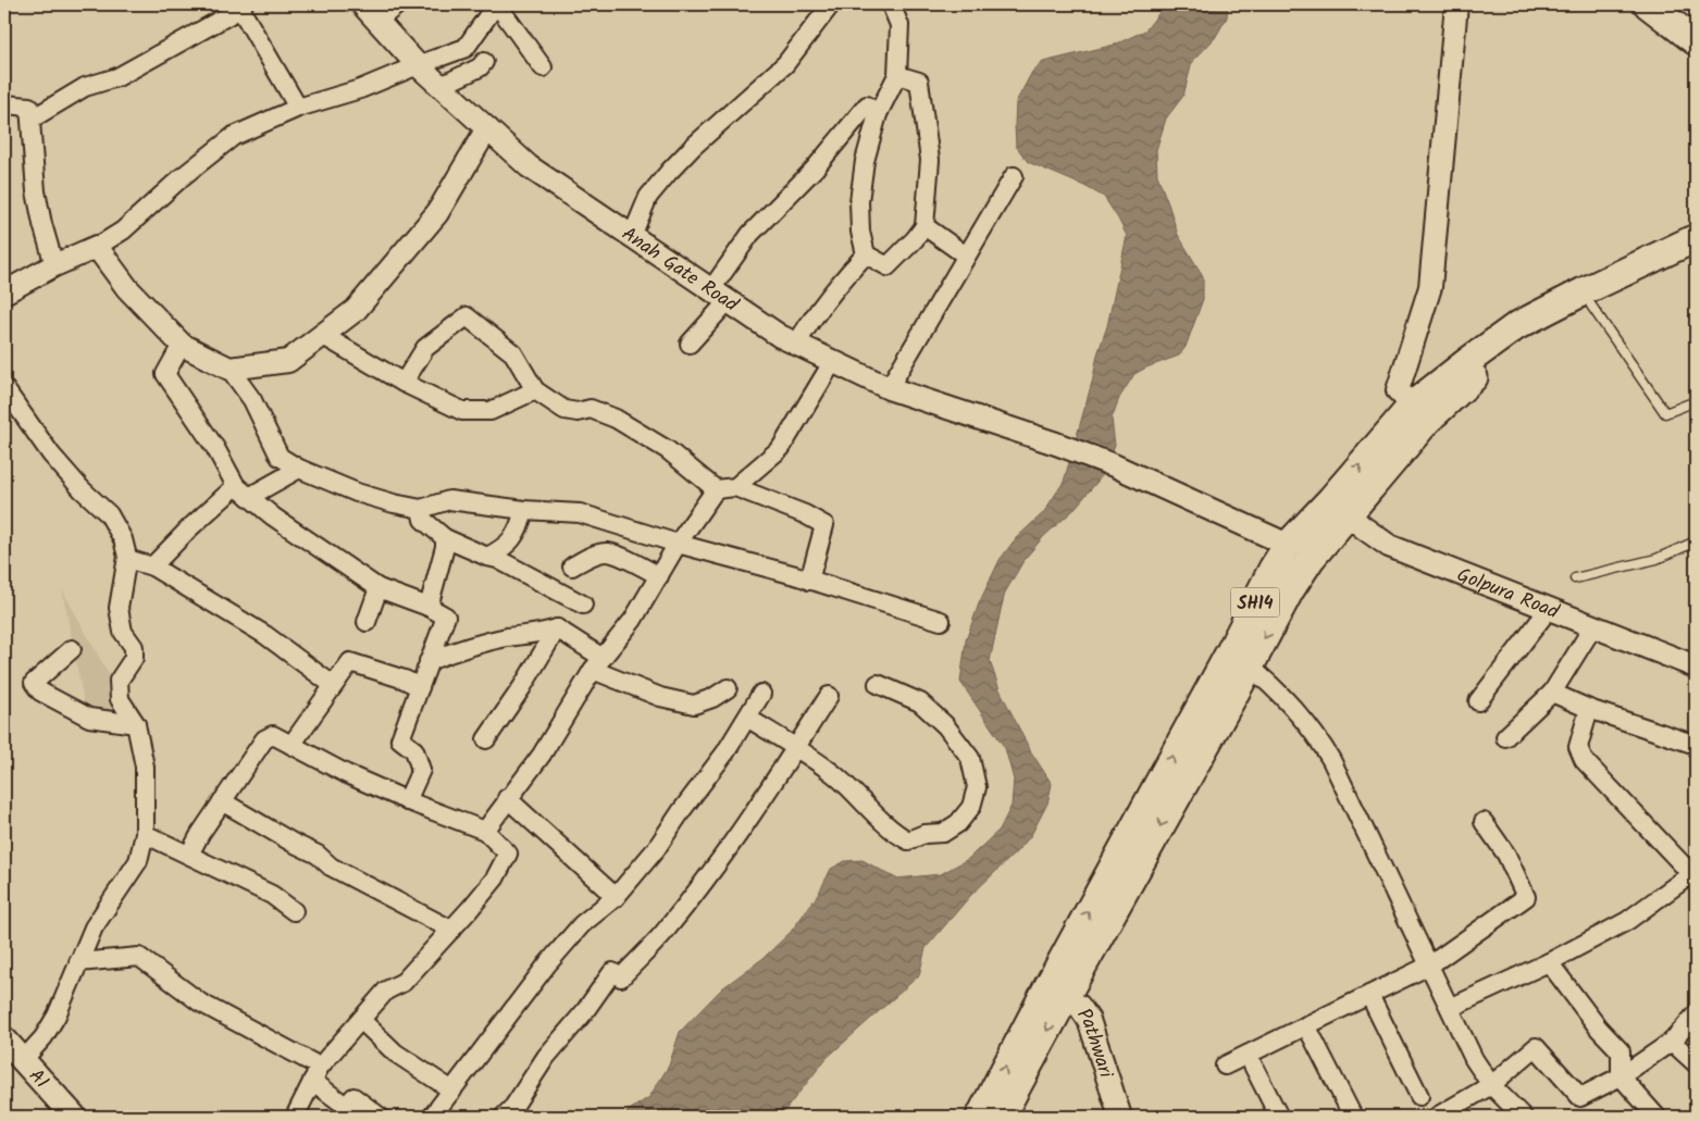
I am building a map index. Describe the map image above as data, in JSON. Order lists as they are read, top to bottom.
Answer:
{
  "streets": {
    "main road": ["SH14", "A1"],
    "street": ["Anah Gate Road", "Golpura Road", "Pathwari"]
  },
  "crossings": [
    ["Anah Gate Road", "SH14"],
    ["Golpura Road", "SH14"],
    ["SH14", "Pathwari"]
  ]
}
